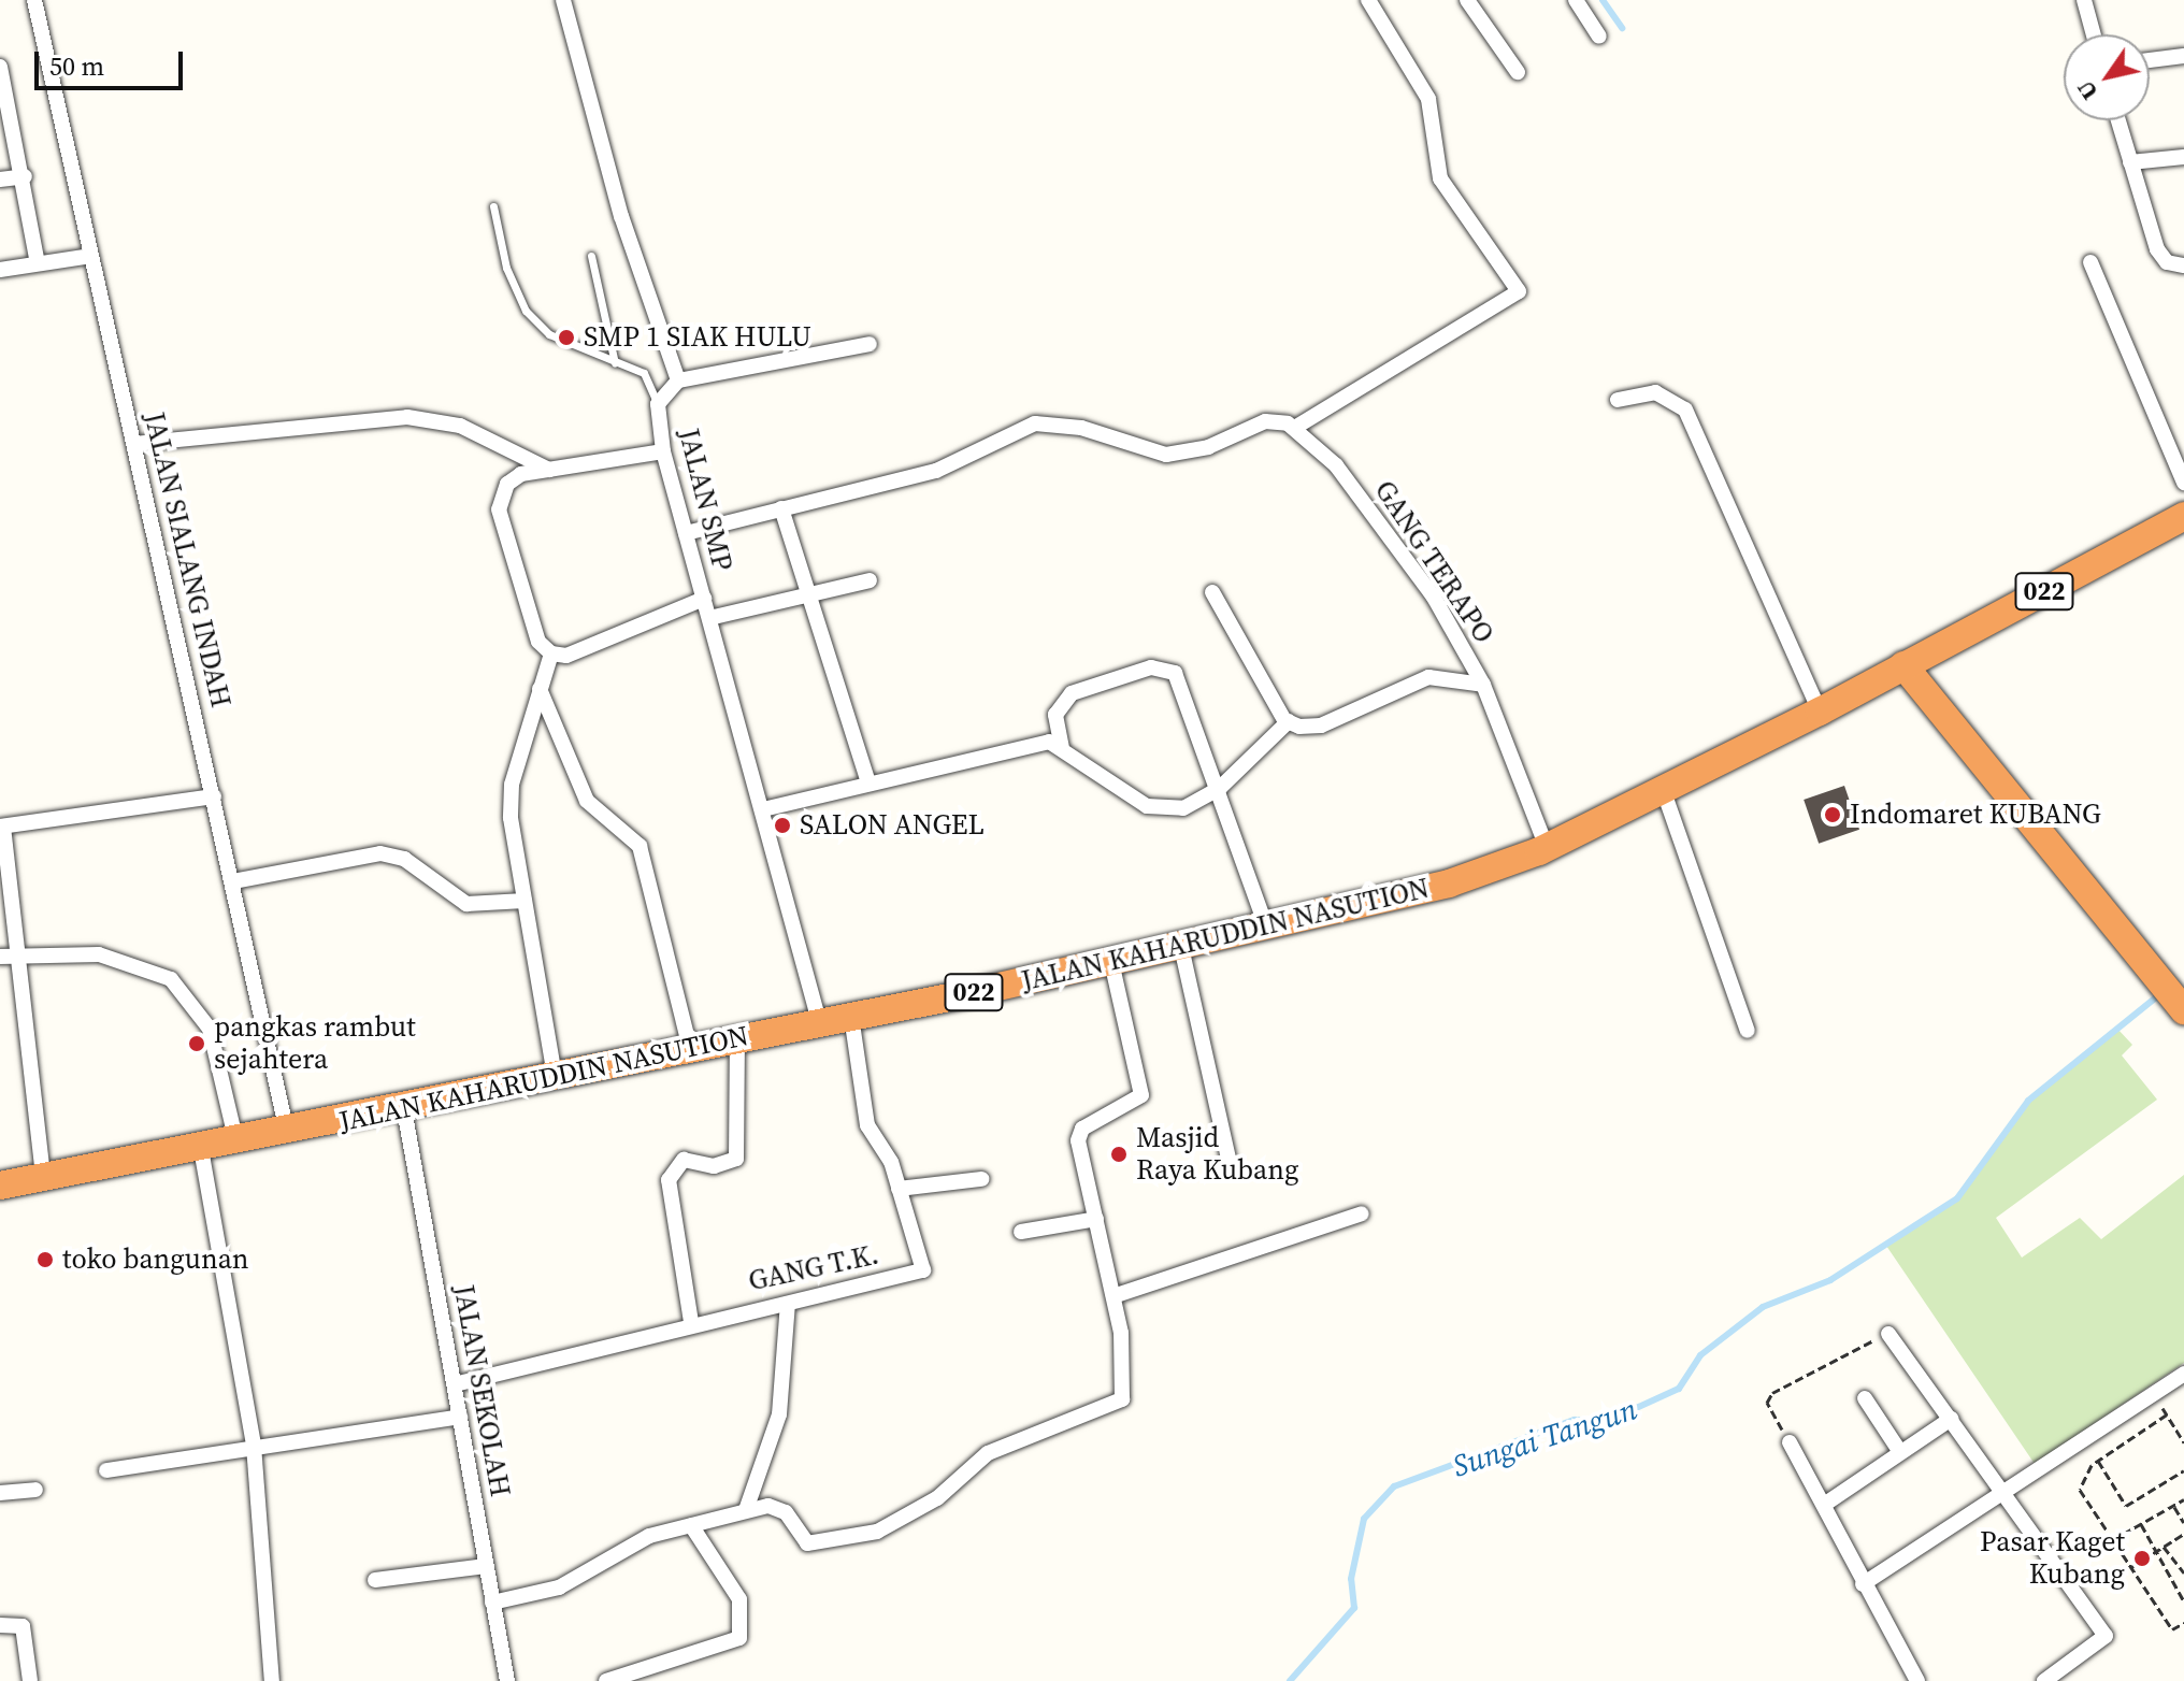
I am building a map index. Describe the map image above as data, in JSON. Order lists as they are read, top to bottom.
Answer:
{
  "streets": {
    "highway": ["022", "JALAN KAHARUDDIN NASUTION"],
    "street": [
      "JALAN SMP",
      "JALAN SIALANG INDAH",
      "GANG TERAPO",
      "GANG T.K.",
      "JALAN SEKOLAH"
    ]
  },
  "crossings": [
    ["JALAN SMP", "JALAN KAHARUDDIN NASUTION"],
    ["JALAN SIALANG INDAH", "JALAN KAHARUDDIN NASUTION"],
    ["GANG TERAPO", "JALAN KAHARUDDIN NASUTION"],
    ["022", "JALAN KAHARUDDIN NASUTION"],
    ["JALAN KAHARUDDIN NASUTION", "GANG T.K."],
    ["JALAN KAHARUDDIN NASUTION", "JALAN SEKOLAH"],
    ["GANG T.K.", "JALAN SEKOLAH"]
  ],
  "water": ["Sungai Tangun"],
  "places": [
    "SMP 1 SIAK HULU",
    "Indomaret KUBANG",
    "SALON ANGEL",
    "pangkas rambut sejahtera",
    "Masjid Raya Kubang",
    "toko bangunan",
    "Pasar Kaget Kubang"
  ],
  "scale_bar": "50 m",
  "north": "bottom left"
}
